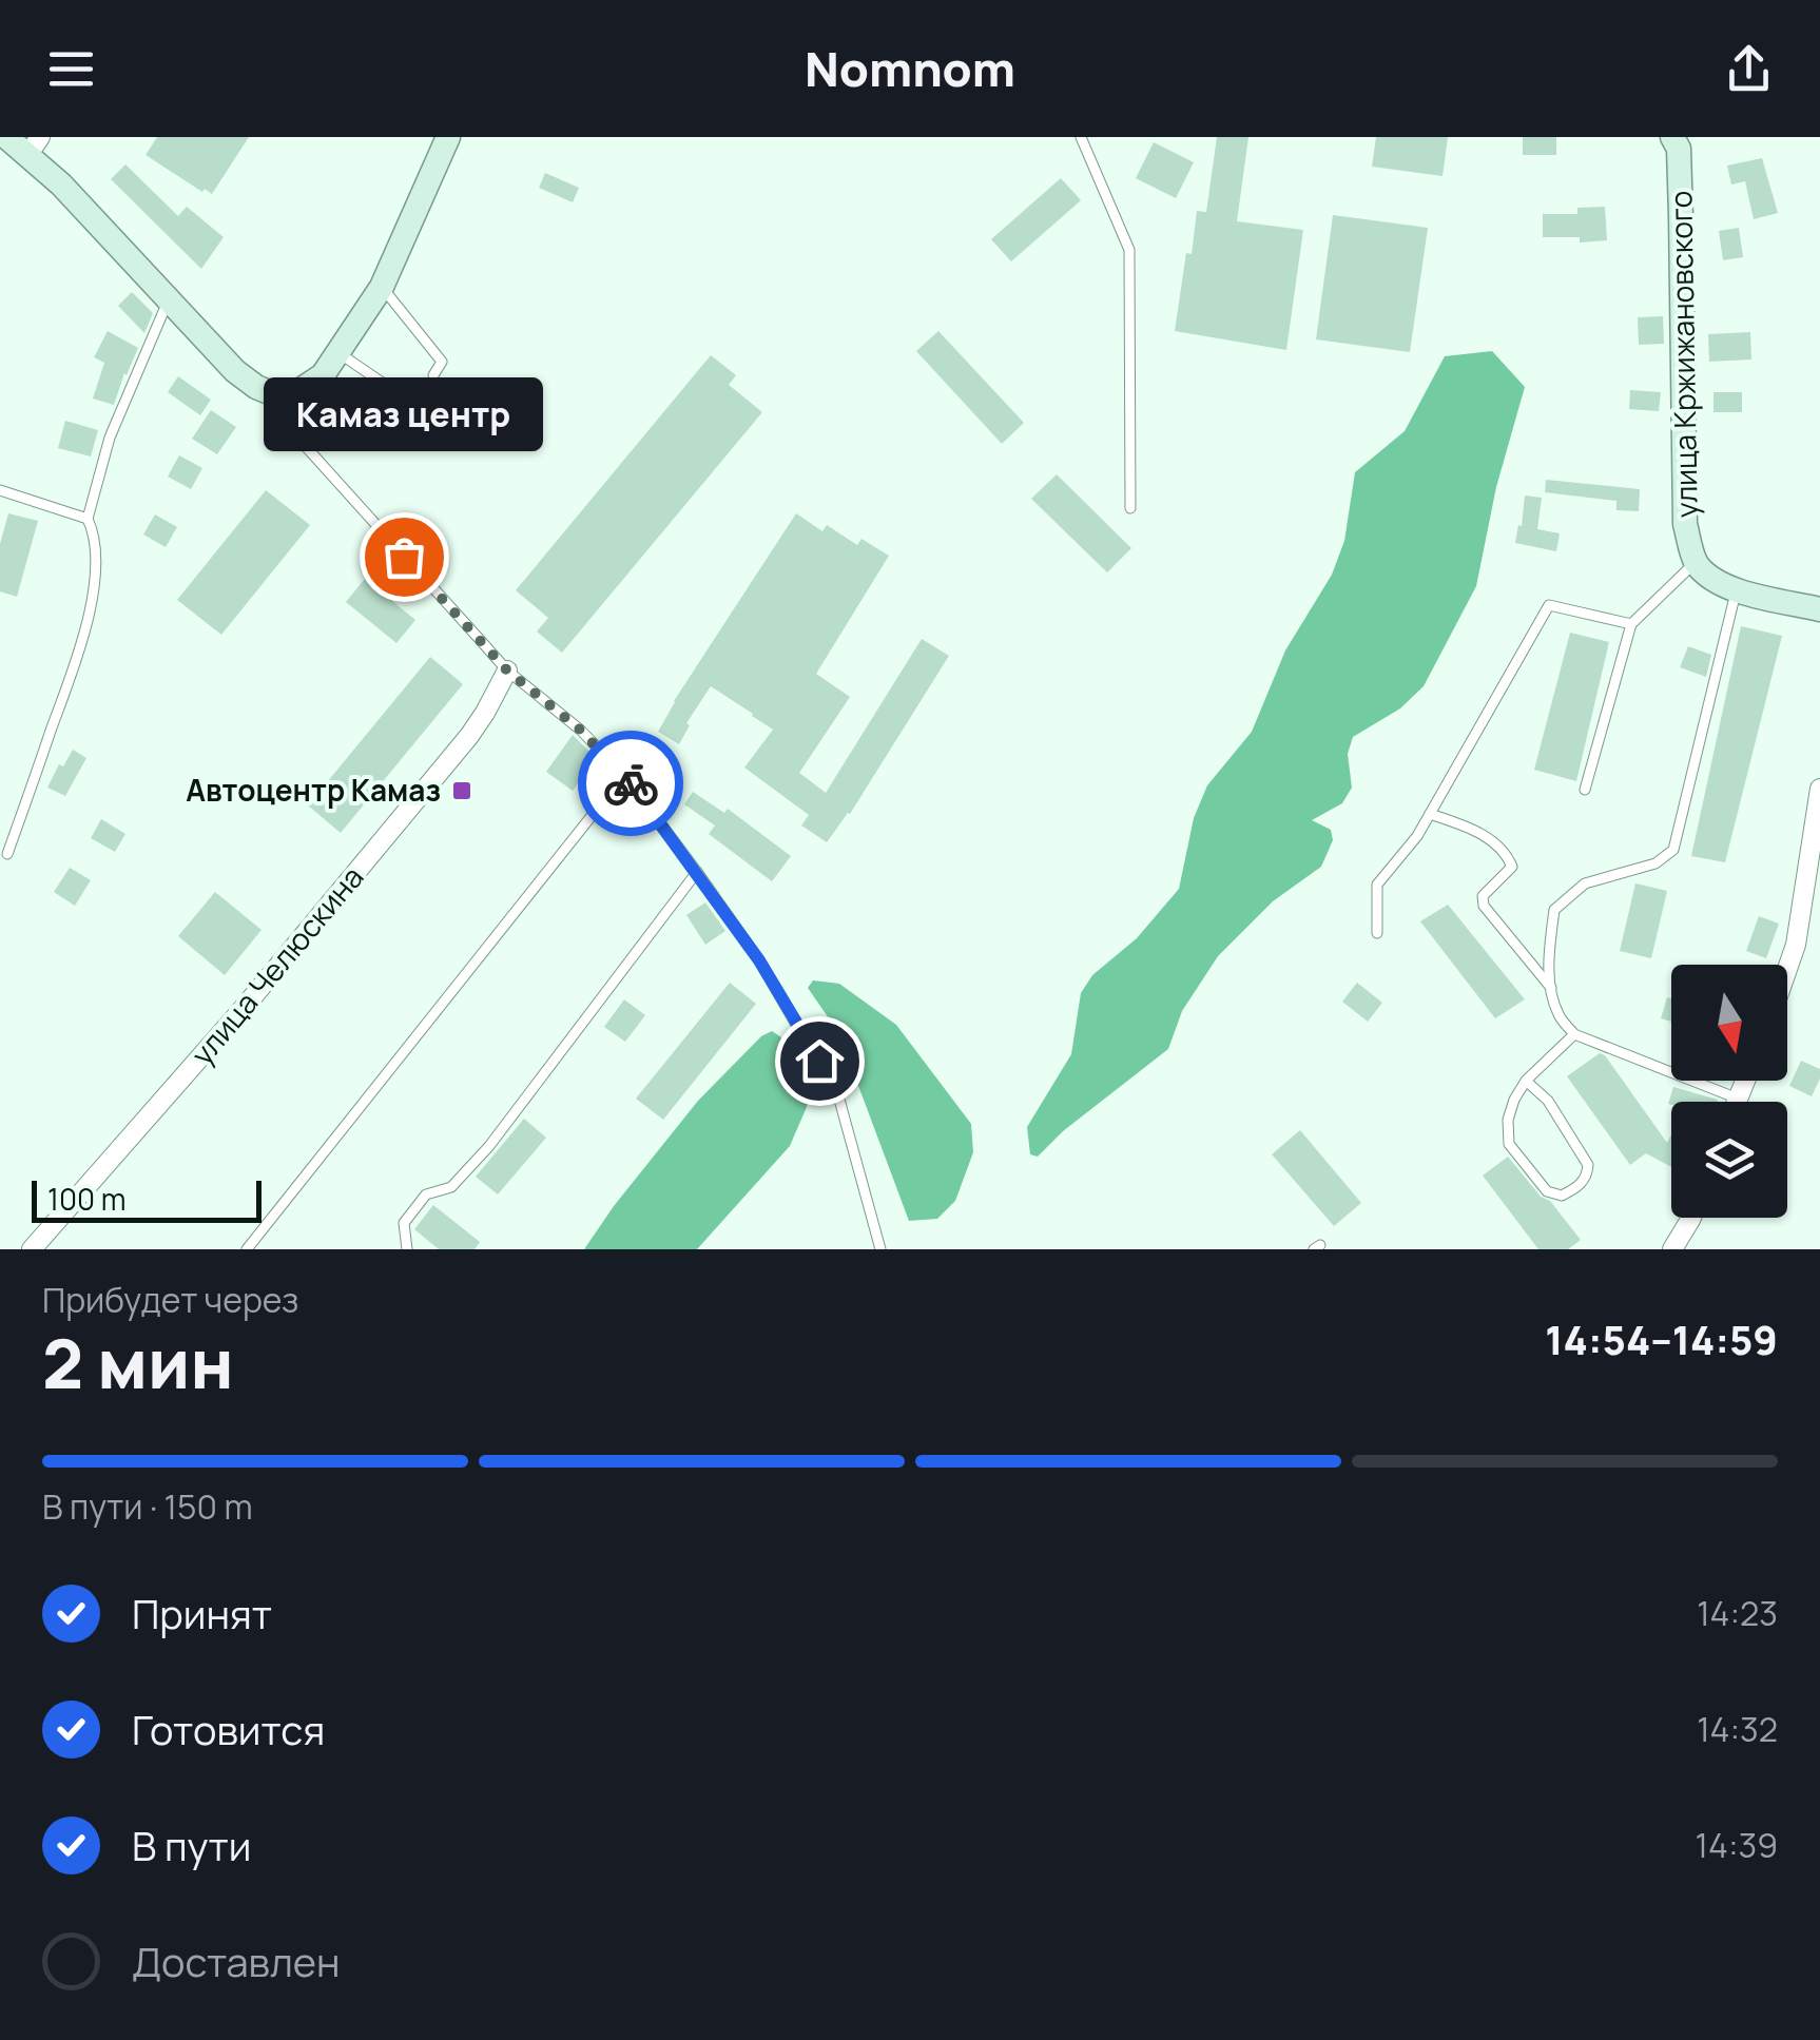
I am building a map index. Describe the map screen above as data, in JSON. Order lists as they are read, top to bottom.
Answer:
{
  "streets": {
    "street": ["улица Кржижановского", "улица Челюскина"]
  },
  "places": {
    "other": ["Камаз центр"],
    "transit": ["Автоцентр Камаз"]
  },
  "scale_bar": "100 m",
  "north": "bottom",
  "page": {
    "header": "Nomnom",
    "bubble": "Камаз центр",
    "scale": "100 m",
    "heading": ["2 мин", "Прибудет через", "14:54–14:59"],
    "bar": "В пути · 150 m",
    "list": [
      ["Принят", "14:23"],
      ["Готовится", "14:32"],
      ["В пути", "14:39"],
      "Доставлен"
    ]
  }
}
